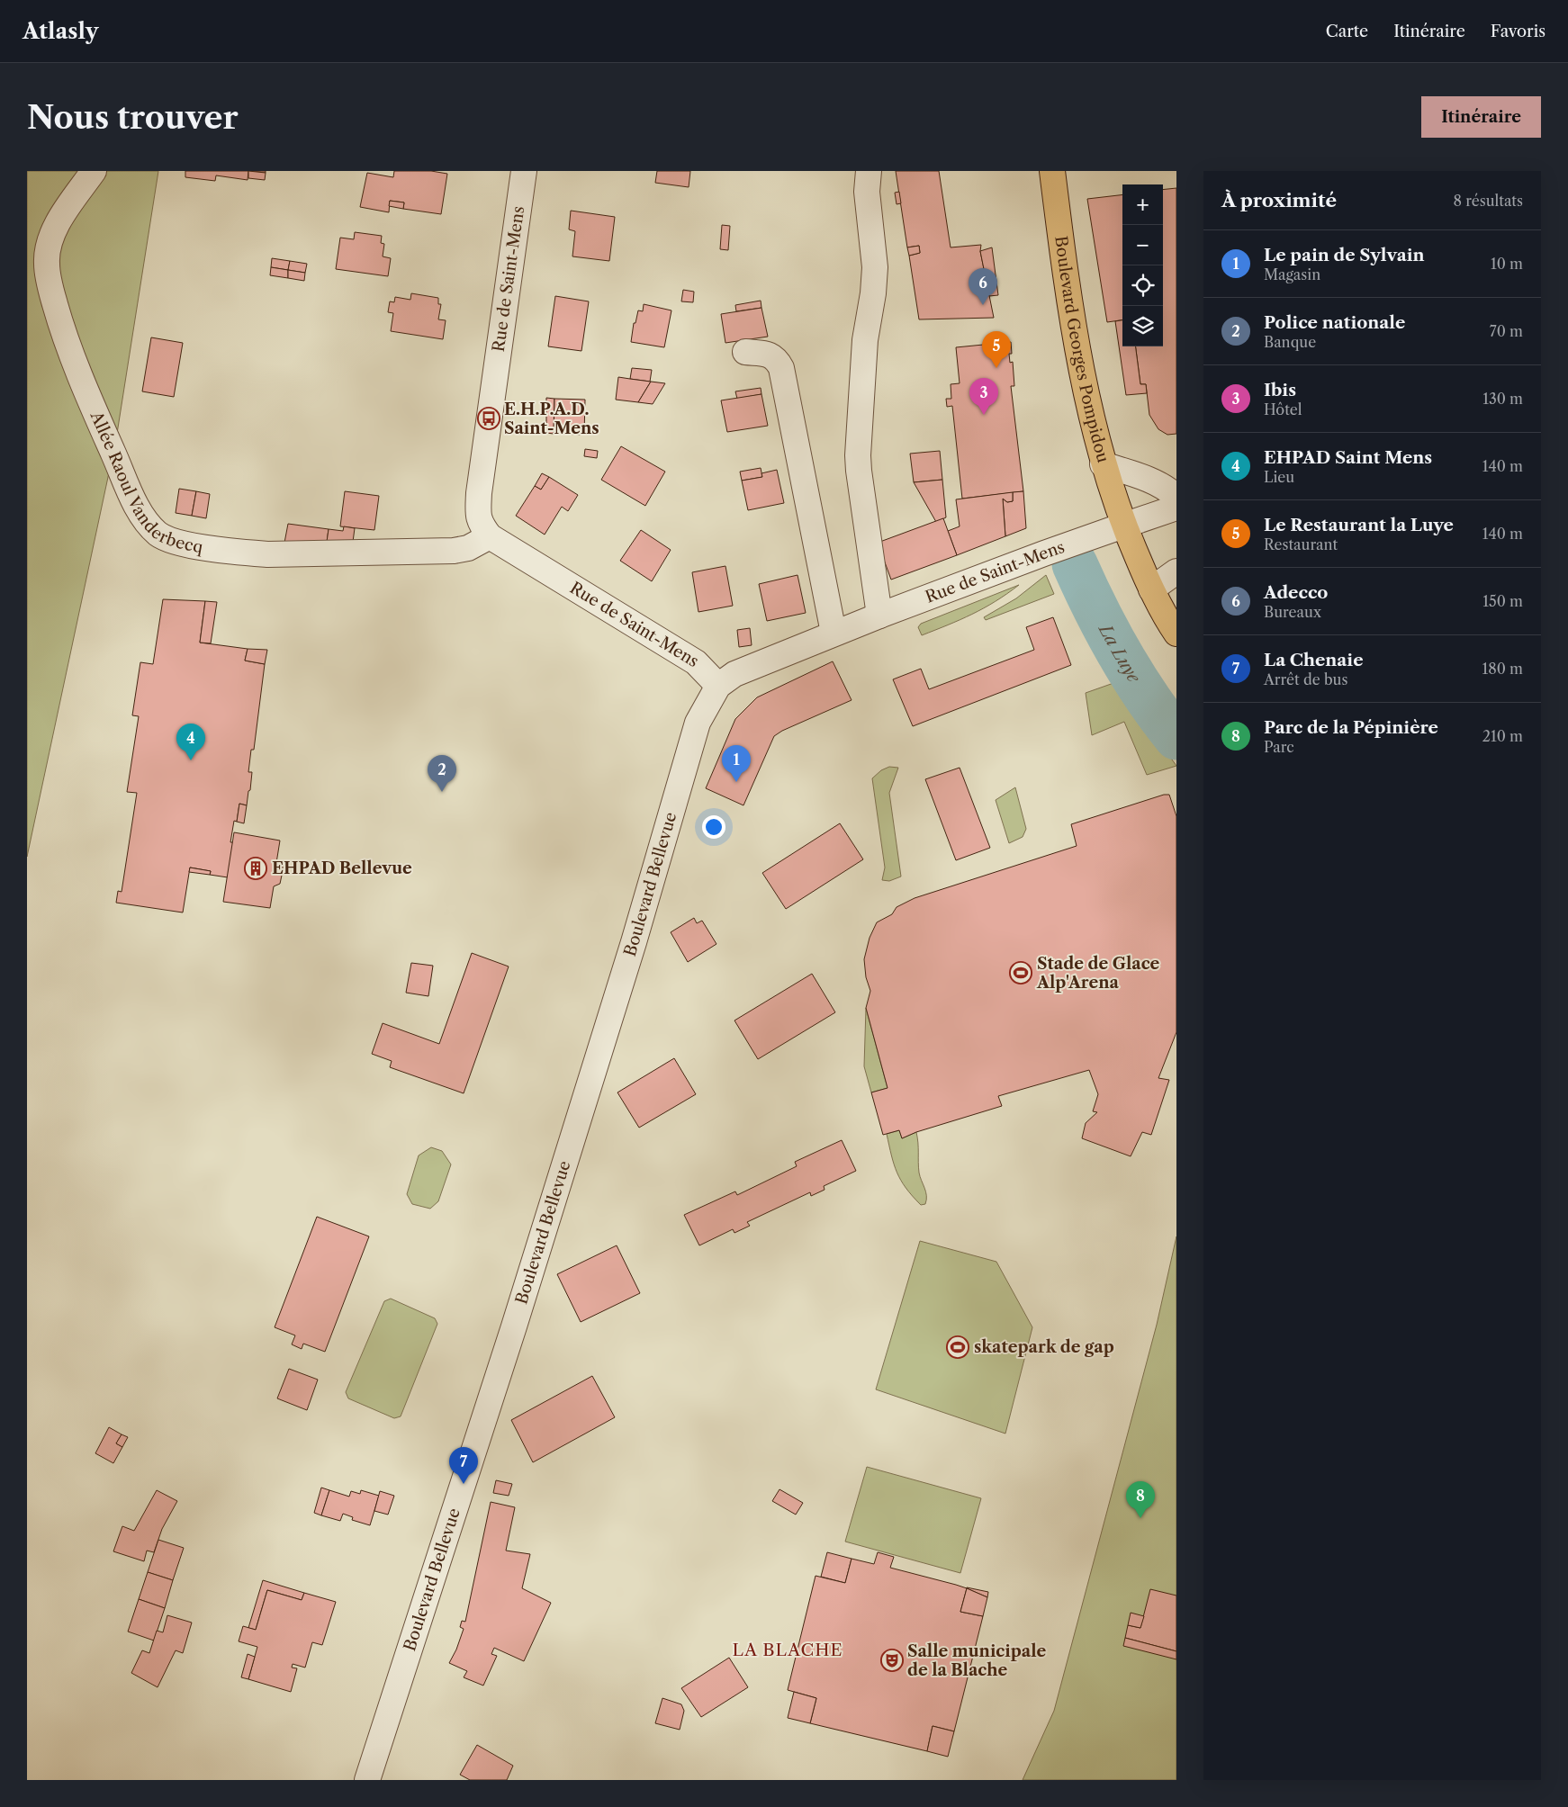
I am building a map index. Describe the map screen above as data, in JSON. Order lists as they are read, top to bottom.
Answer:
{
  "streets": {
    "main road": ["Boulevard Georges Pompidou"],
    "street": ["Rue de Saint-Mens", "Allée Raoul Vanderbecq", "Boulevard Bellevue"]
  },
  "crossings": [
    ["Rue de Saint-Mens", "Boulevard Georges Pompidou"],
    ["Rue de Saint-Mens", "Allée Raoul Vanderbecq"],
    ["Rue de Saint-Mens", "Boulevard Bellevue"]
  ],
  "districts": ["LA BLACHE"],
  "water": ["La Luye"],
  "places": {
    "bus stop": ["E.H.P.A.D. Saint-Mens"],
    "building": ["EHPAD Bellevue"],
    "sports": ["Stade de Glace Alp'Arena", "skatepark de gap"],
    "theatre": ["Salle municipale de la Blache"]
  },
  "page": {
    "header": "Atlasly",
    "nav": ["Carte", "Itinéraire", "Favoris"],
    "buttons": "Itinéraire",
    "title": "Nous trouver",
    "heading": ["À proximité", "8 résultats"],
    "map_buttons": ["+", "−"],
    "list": [
      {
        "mark": "1",
        "name": "Le pain de Sylvain",
        "note": "Magasin",
        "value": "10 m"
      },
      {
        "mark": "2",
        "name": "Police nationale",
        "note": "Banque",
        "value": "70 m"
      },
      {
        "mark": "3",
        "name": "Ibis",
        "note": "Hôtel",
        "value": "130 m"
      },
      {
        "mark": "4",
        "name": "EHPAD Saint Mens",
        "note": "Lieu",
        "value": "140 m"
      },
      {
        "mark": "5",
        "name": "Le Restaurant la Luye",
        "note": "Restaurant",
        "value": "140 m"
      },
      {
        "mark": "6",
        "name": "Adecco",
        "note": "Bureaux",
        "value": "150 m"
      },
      {
        "mark": "7",
        "name": "La Chenaie",
        "note": "Arrêt de bus",
        "value": "180 m"
      },
      {
        "mark": "8",
        "name": "Parc de la Pépinière",
        "note": "Parc",
        "value": "210 m"
      }
    ],
    "pins": [
      "6",
      "5",
      "3",
      "4",
      "1",
      "2",
      "7",
      "8"
    ]
  }
}
